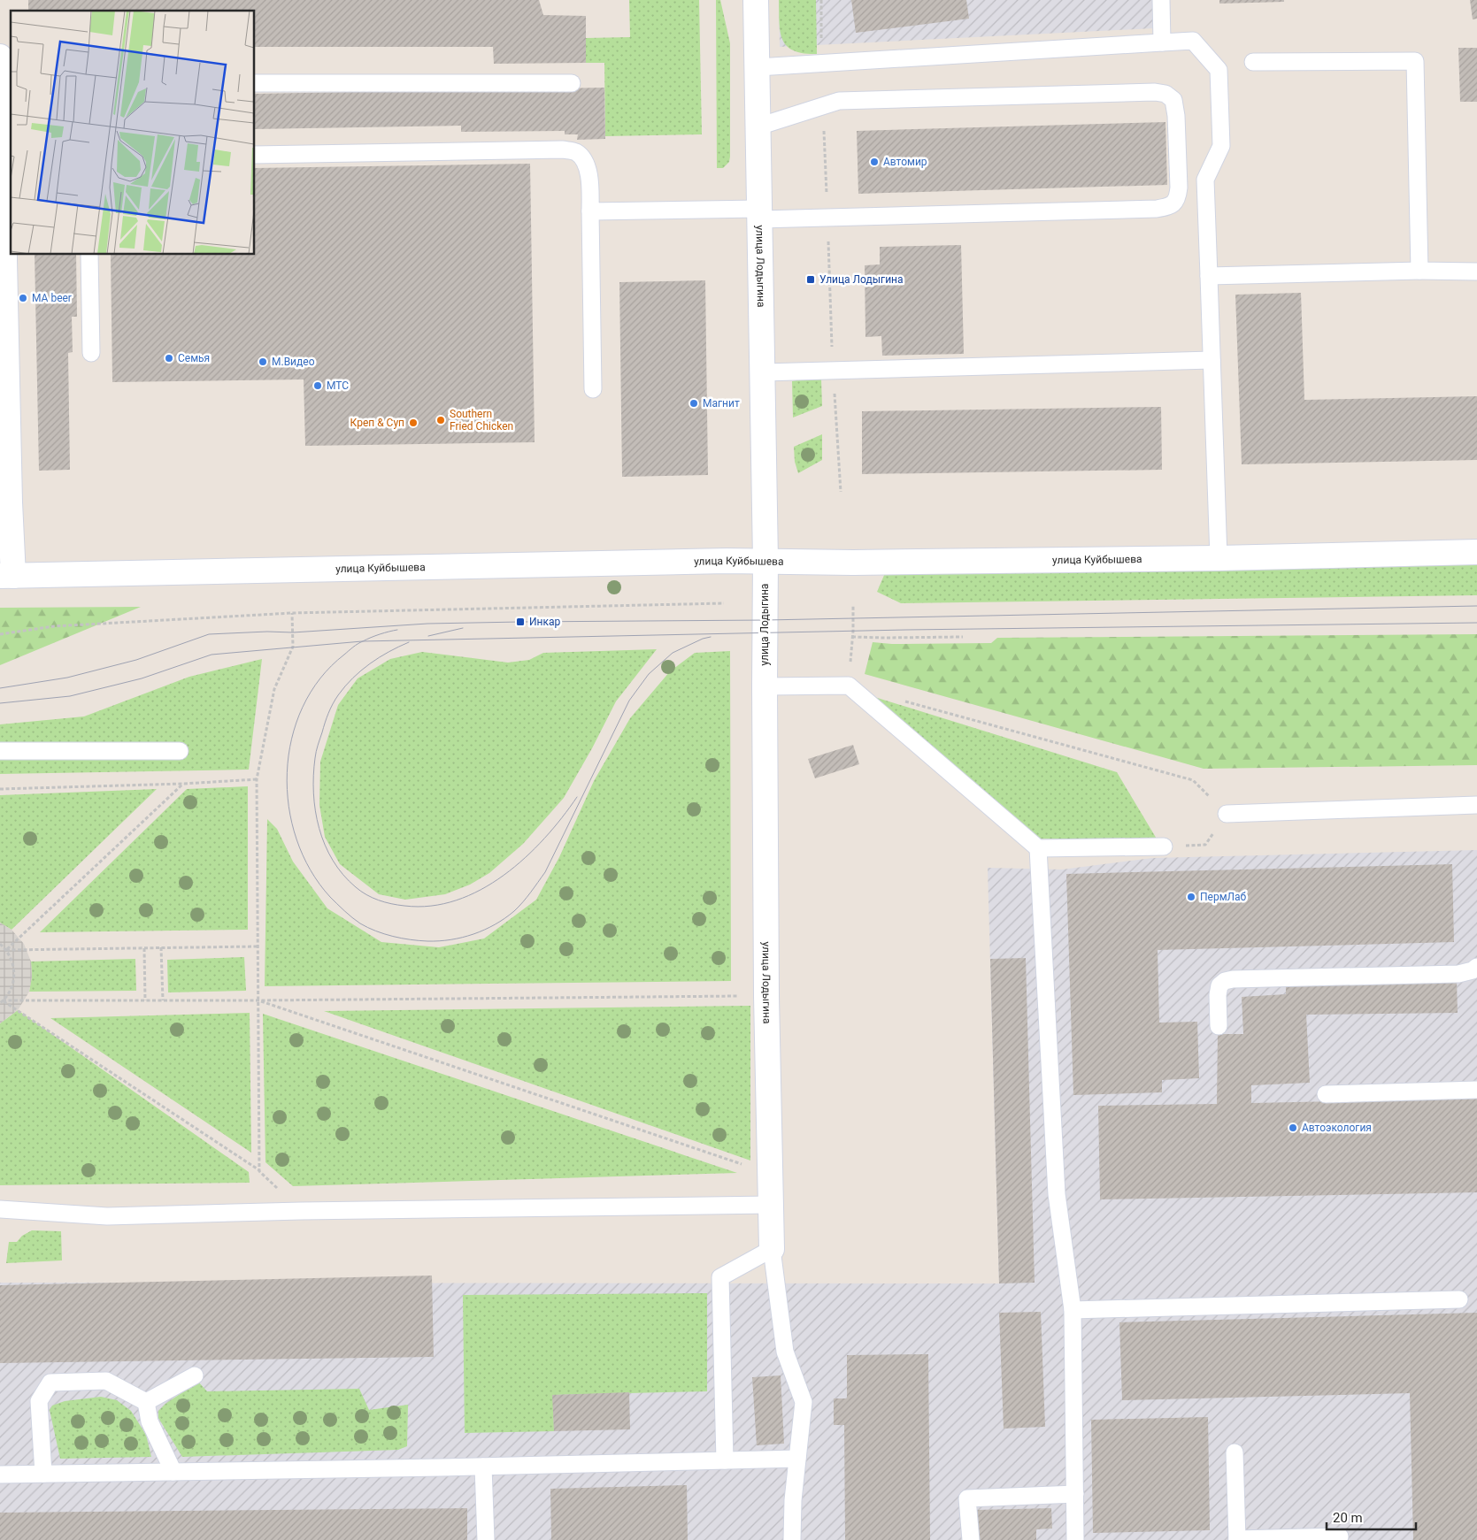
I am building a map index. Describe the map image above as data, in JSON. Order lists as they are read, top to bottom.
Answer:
{
  "streets": {
    "main road": ["улица Лодыгина", "улица Куйбышева"]
  },
  "crossings": [
    ["улица Лодыгина", "улица Куйбышева"]
  ],
  "places": {
    "other": [
      "Автомир",
      "MA beer",
      "Семья",
      "М.Видео",
      "МТС",
      "Магнит",
      "Southern Fried Chicken",
      "Креп & Суп",
      "ПермЛаб",
      "Автоэкология"
    ],
    "transit": ["Улица Лодыгина", "Инкар"]
  },
  "scale_bar": "20 m"
}
